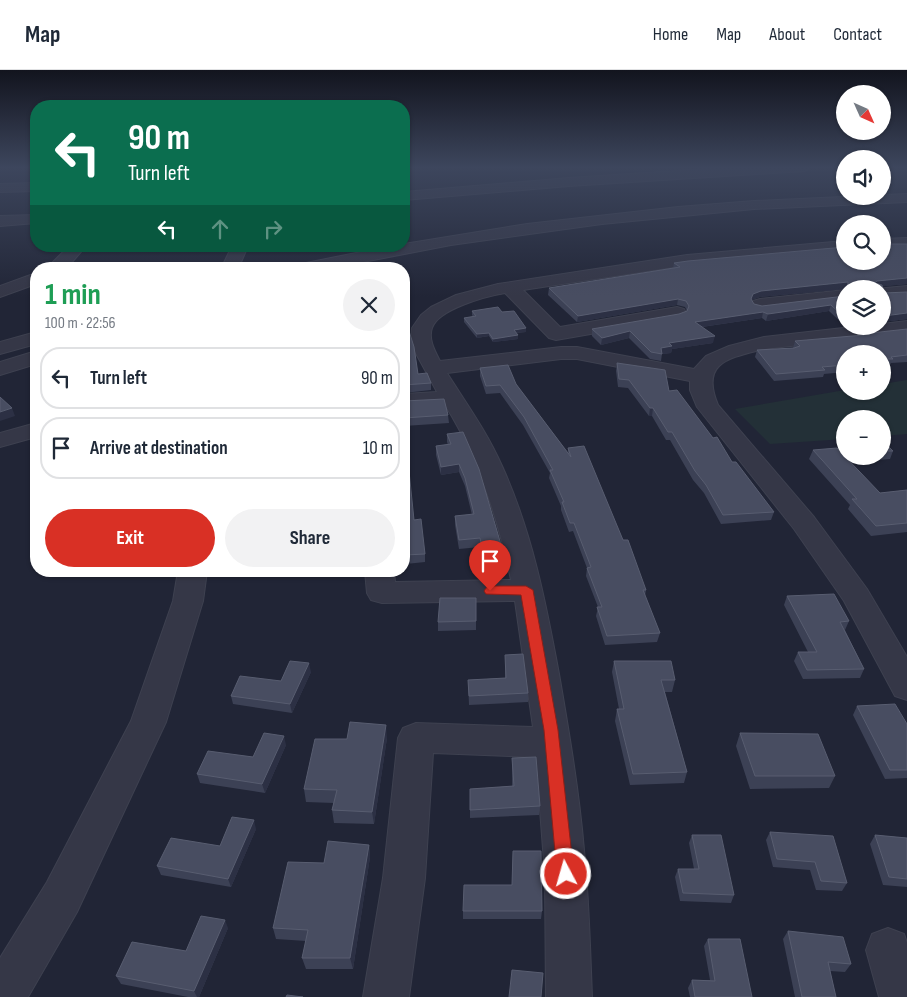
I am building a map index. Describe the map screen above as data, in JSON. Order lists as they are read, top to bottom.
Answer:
{
  "north": "bottom right",
  "page": {
    "header": "Map",
    "nav": [
      "Home",
      "Map",
      "About",
      "Contact"
    ],
    "map_buttons": ["+", "−"],
    "turn": ["90 m", "Turn left"],
    "heading": ["1 min", "100 m · 22:56"],
    "list": [
      {
        "name": "Turn left",
        "value": "90 m"
      },
      {
        "name": "Arrive at destination",
        "value": "10 m"
      }
    ],
    "buttons": ["Exit", "Share"]
  }
}
